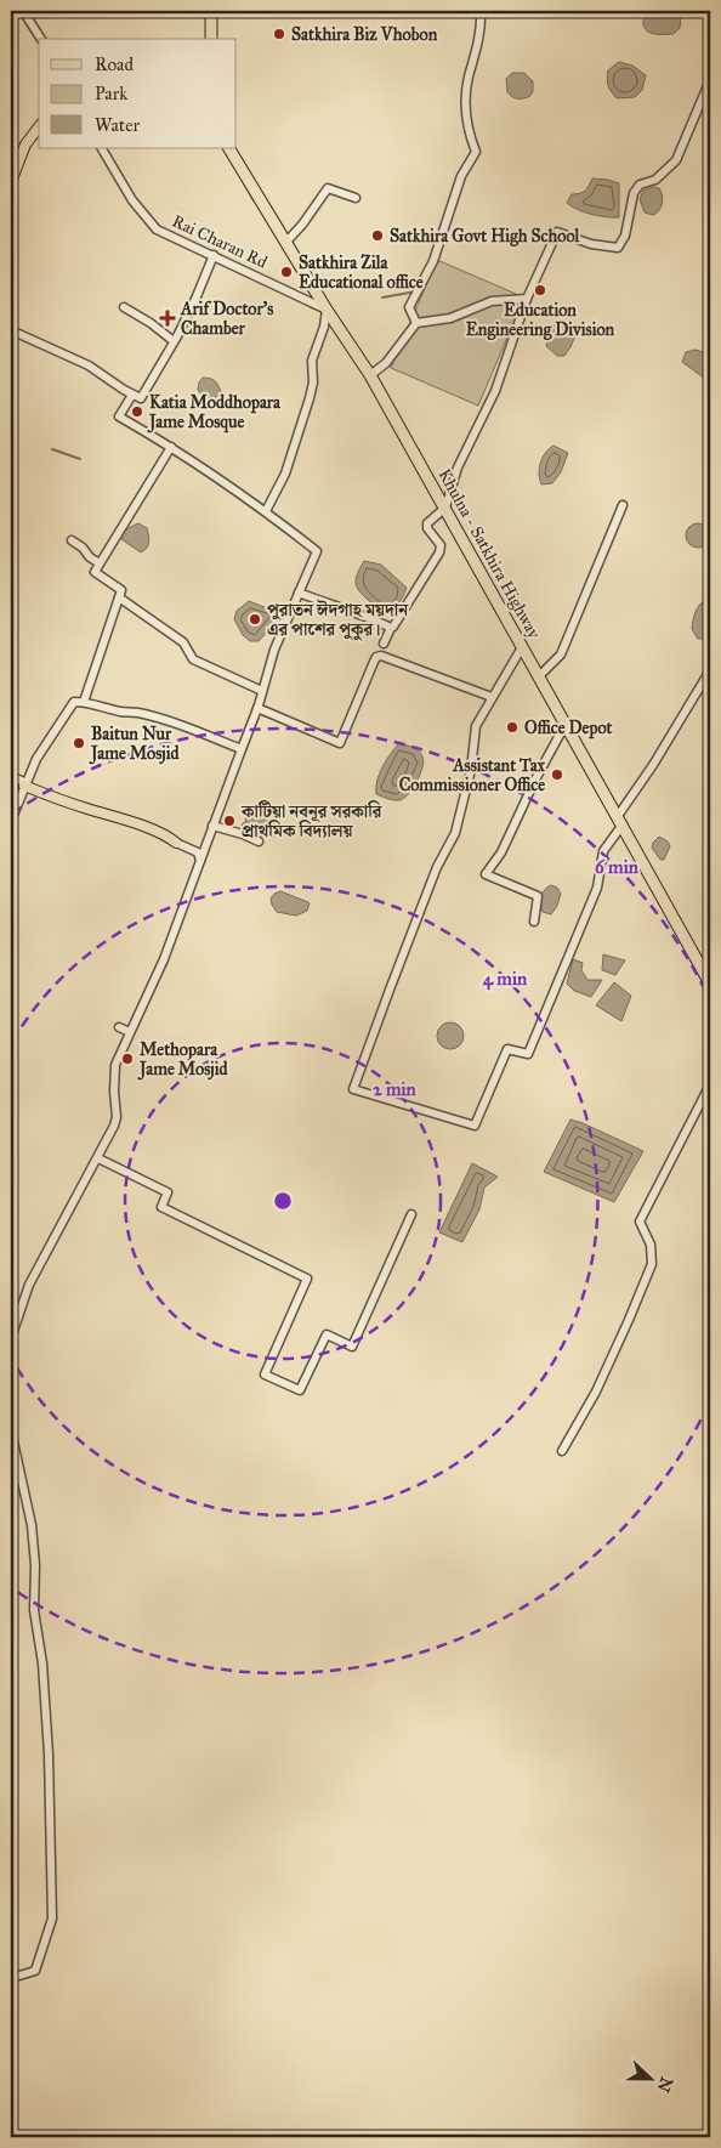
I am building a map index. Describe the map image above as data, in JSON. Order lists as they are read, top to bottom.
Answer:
{
  "streets": {
    "highway": ["Khulna - Satkhira Highway"],
    "street": ["Rai Charan Rd"]
  },
  "crossings": [
    ["Rai Charan Rd", "Khulna - Satkhira Highway"]
  ],
  "places": {
    "other": [
      "Satkhira Biz Vhobon",
      "Satkhira Govt High School",
      "Satkhira Zila Educational office",
      "Education Engineering Division",
      "Katia Moddhopara Jame Mosque",
      "পুরাতন ঈদগাহ ময়দান এর পাশের পুকুর।",
      "Office Depot",
      "Baitun Nur Jame Mosjid",
      "Assistant Tax Commissioner Office",
      "কাটিয়া নবনূর সরকারি প্রাথমিক বিদ্যালয়",
      "Methopara Jame Mosjid"
    ],
    "health": ["Arif Doctor's Chamber"]
  },
  "legend": ["Road", "Park", "Water"],
  "north": "right",
  "rings": ["6 min", "4 min", "2 min"]
}
